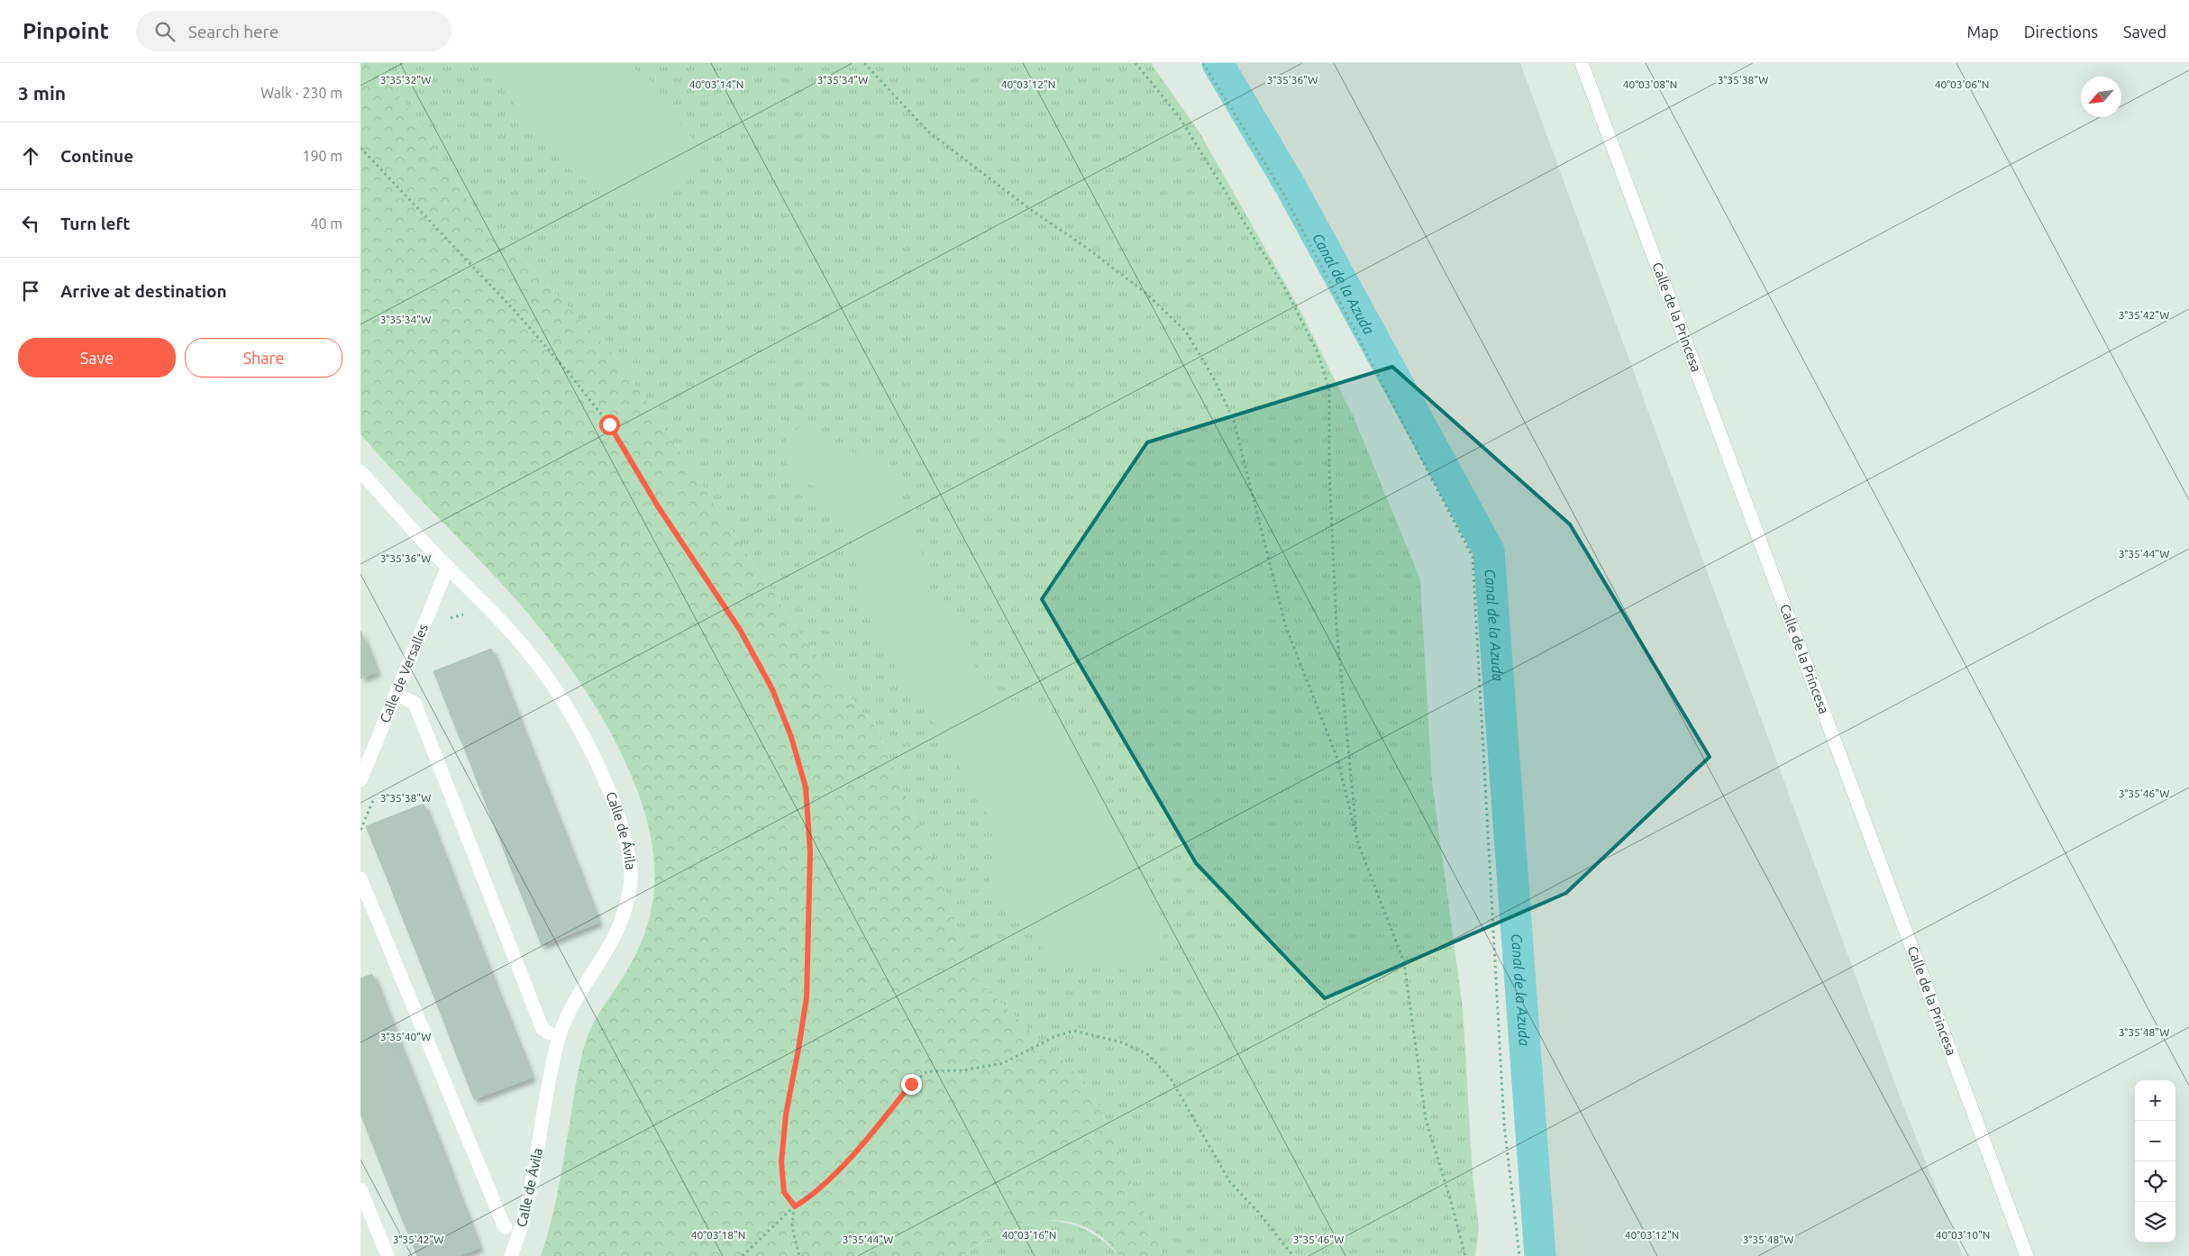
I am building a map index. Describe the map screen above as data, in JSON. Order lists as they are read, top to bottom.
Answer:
{
  "streets": {
    "street": ["Calle de la Princesa", "Calle de Versalles", "Calle de Ávila"]
  },
  "crossings": [
    ["Calle de Versalles", "Calle de Ávila"]
  ],
  "water": ["Canal de la Azuda"],
  "north": "bottom left",
  "page": {
    "header": "Pinpoint",
    "search": "Search here",
    "nav": ["Map", "Directions", "Saved"],
    "heading": ["3 min", "Walk · 230 m"],
    "list": [
      ["Continue", "190 m"],
      ["Turn left", "40 m"],
      "Arrive at destination"
    ],
    "buttons": ["Save", "Share"],
    "map_buttons": ["+", "−"]
  },
  "coordinates": [
    "3°35'34\"W",
    "3°35'36\"W",
    "3°35'38\"W",
    "3°35'32\"W",
    "40°03'14\"N",
    "40°03'12\"N",
    "40°03'08\"N",
    "40°03'06\"N",
    "3°35'42\"W",
    "3°35'44\"W",
    "3°35'46\"W",
    "3°35'48\"W",
    "3°35'40\"W",
    "40°03'18\"N",
    "40°03'16\"N",
    "40°03'10\"N"
  ]
}
